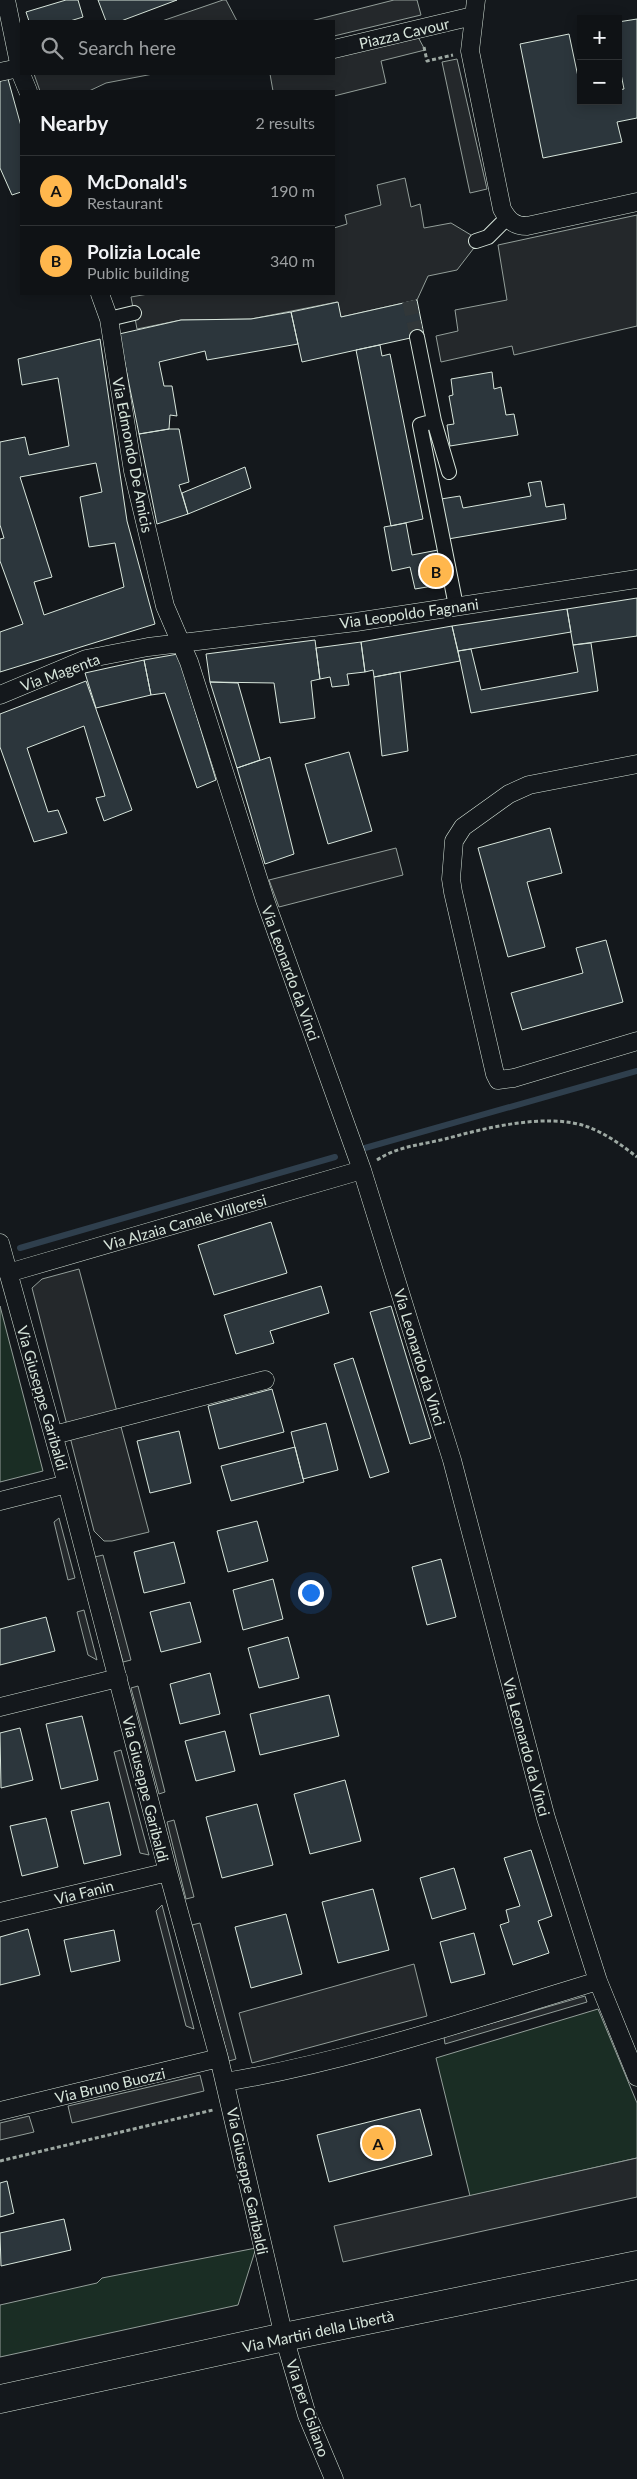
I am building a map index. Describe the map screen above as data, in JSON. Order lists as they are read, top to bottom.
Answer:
{
  "streets": {
    "main road": ["Via Martiri della Libertà"],
    "street": [
      "Piazza Cavour",
      "Via Edmondo De Amicis",
      "Via Leopoldo Fagnani",
      "Via Magenta",
      "Via Leonardo da Vinci",
      "Via Alzaia Canale Villoresi",
      "Via Giuseppe Garibaldi",
      "Via Fanin",
      "Via Bruno Buozzi",
      "Via per Cisliano"
    ]
  },
  "crossings": [
    ["Via Edmondo De Amicis", "Via Leopoldo Fagnani"],
    ["Via Edmondo De Amicis", "Via Magenta"],
    ["Via Edmondo De Amicis", "Via Leonardo da Vinci"],
    ["Via Leopoldo Fagnani", "Via Magenta"],
    ["Via Leopoldo Fagnani", "Via Leonardo da Vinci"],
    ["Via Magenta", "Via Leonardo da Vinci"],
    ["Via Leonardo da Vinci", "Via Alzaia Canale Villoresi"],
    ["Via Alzaia Canale Villoresi", "Via Giuseppe Garibaldi"],
    ["Via Giuseppe Garibaldi", "Via Fanin"],
    ["Via Giuseppe Garibaldi", "Via Bruno Buozzi"],
    ["Via Giuseppe Garibaldi", "Via Martiri della Libertà"],
    ["Via Giuseppe Garibaldi", "Via per Cisliano"],
    ["Via Martiri della Libertà", "Via per Cisliano"]
  ],
  "page": {
    "map_buttons": ["+", "−"],
    "search": "Search here",
    "heading": ["Nearby", "2 results"],
    "list": [
      {
        "mark": "A",
        "name": "McDonald's",
        "note": "Restaurant",
        "value": "190 m"
      },
      {
        "mark": "B",
        "name": "Polizia Locale",
        "note": "Public building",
        "value": "340 m"
      }
    ],
    "pins": ["B", "A"]
  }
}
